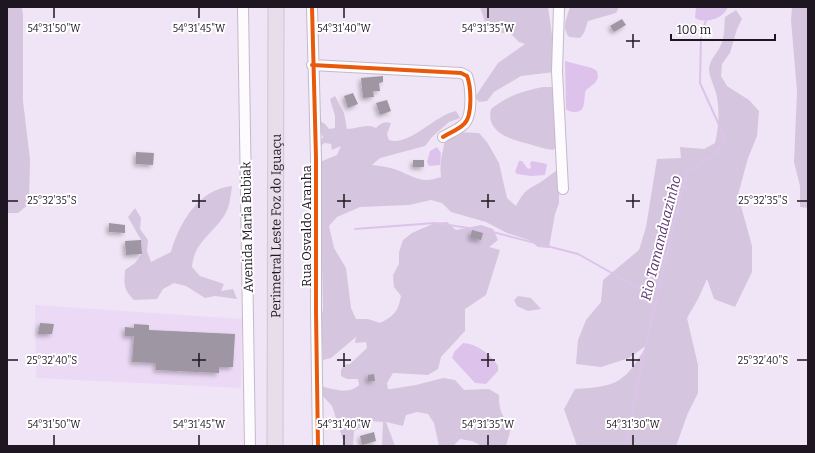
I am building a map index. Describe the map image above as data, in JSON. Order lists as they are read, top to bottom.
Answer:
{
  "streets": {
    "highway": ["Perimetral Leste Foz do Iguaçu"],
    "street": ["Rua Osvaldo Aranha", "Avenida Maria Bubiak"]
  },
  "water": ["Rio Tamanduazinho"],
  "scale_bar": "100 m",
  "coordinates": [
    "54°31'50\"W",
    "54°31'45\"W",
    "54°31'40\"W",
    "54°31'35\"W",
    "25°32'35\"S",
    "25°32'40\"S",
    "54°31'30\"W"
  ]
}
